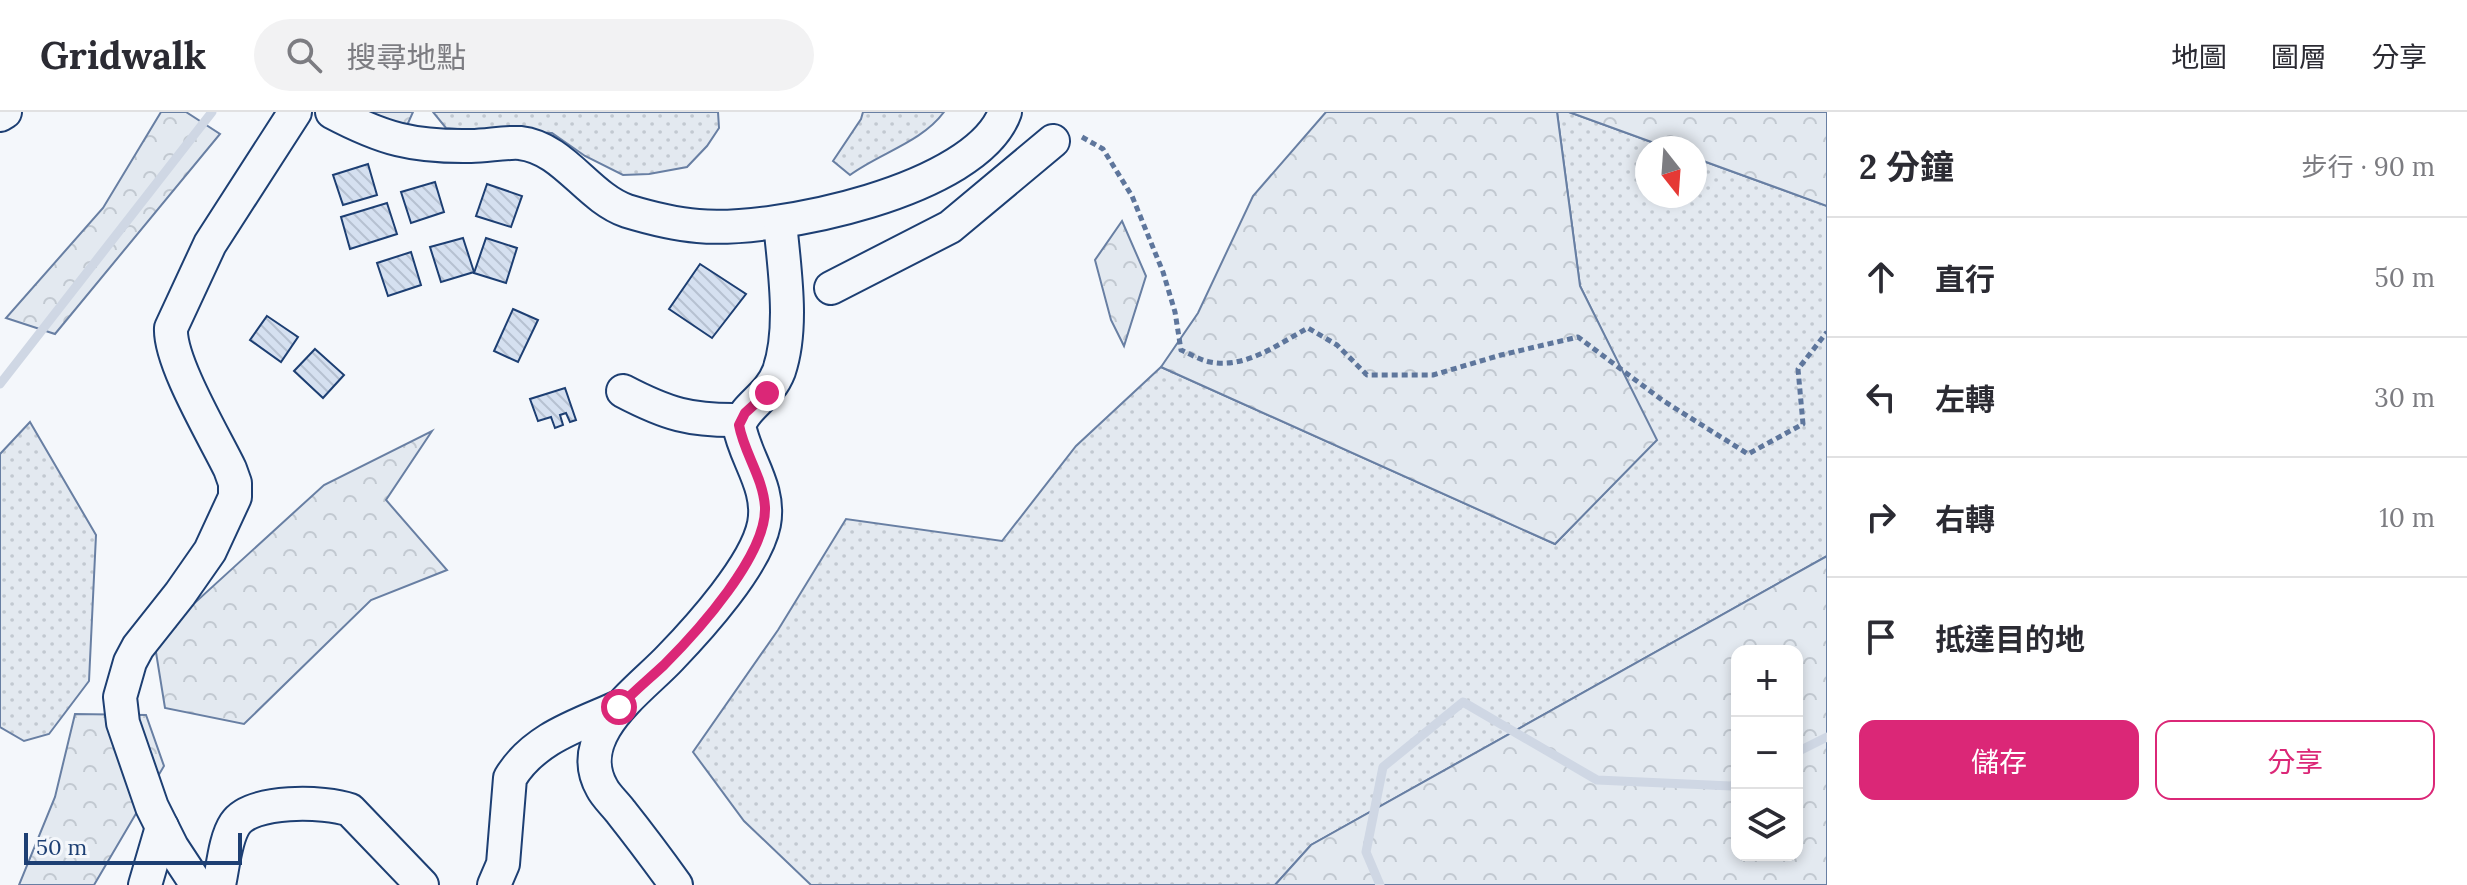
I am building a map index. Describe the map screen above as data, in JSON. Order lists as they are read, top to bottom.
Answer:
{
  "scale_bar": "50 m",
  "north": "bottom",
  "page": {
    "header": "Gridwalk",
    "search": "搜尋地點",
    "nav": ["地圖", "圖層", "分享"],
    "heading": ["2 分鐘", "步行 · 90 m"],
    "list": [
      ["直行", "50 m"],
      ["左轉", "30 m"],
      ["右轉", "10 m"],
      "抵達目的地"
    ],
    "map_buttons": ["+", "−"],
    "buttons": ["儲存", "分享"],
    "scale": "50 m"
  }
}
